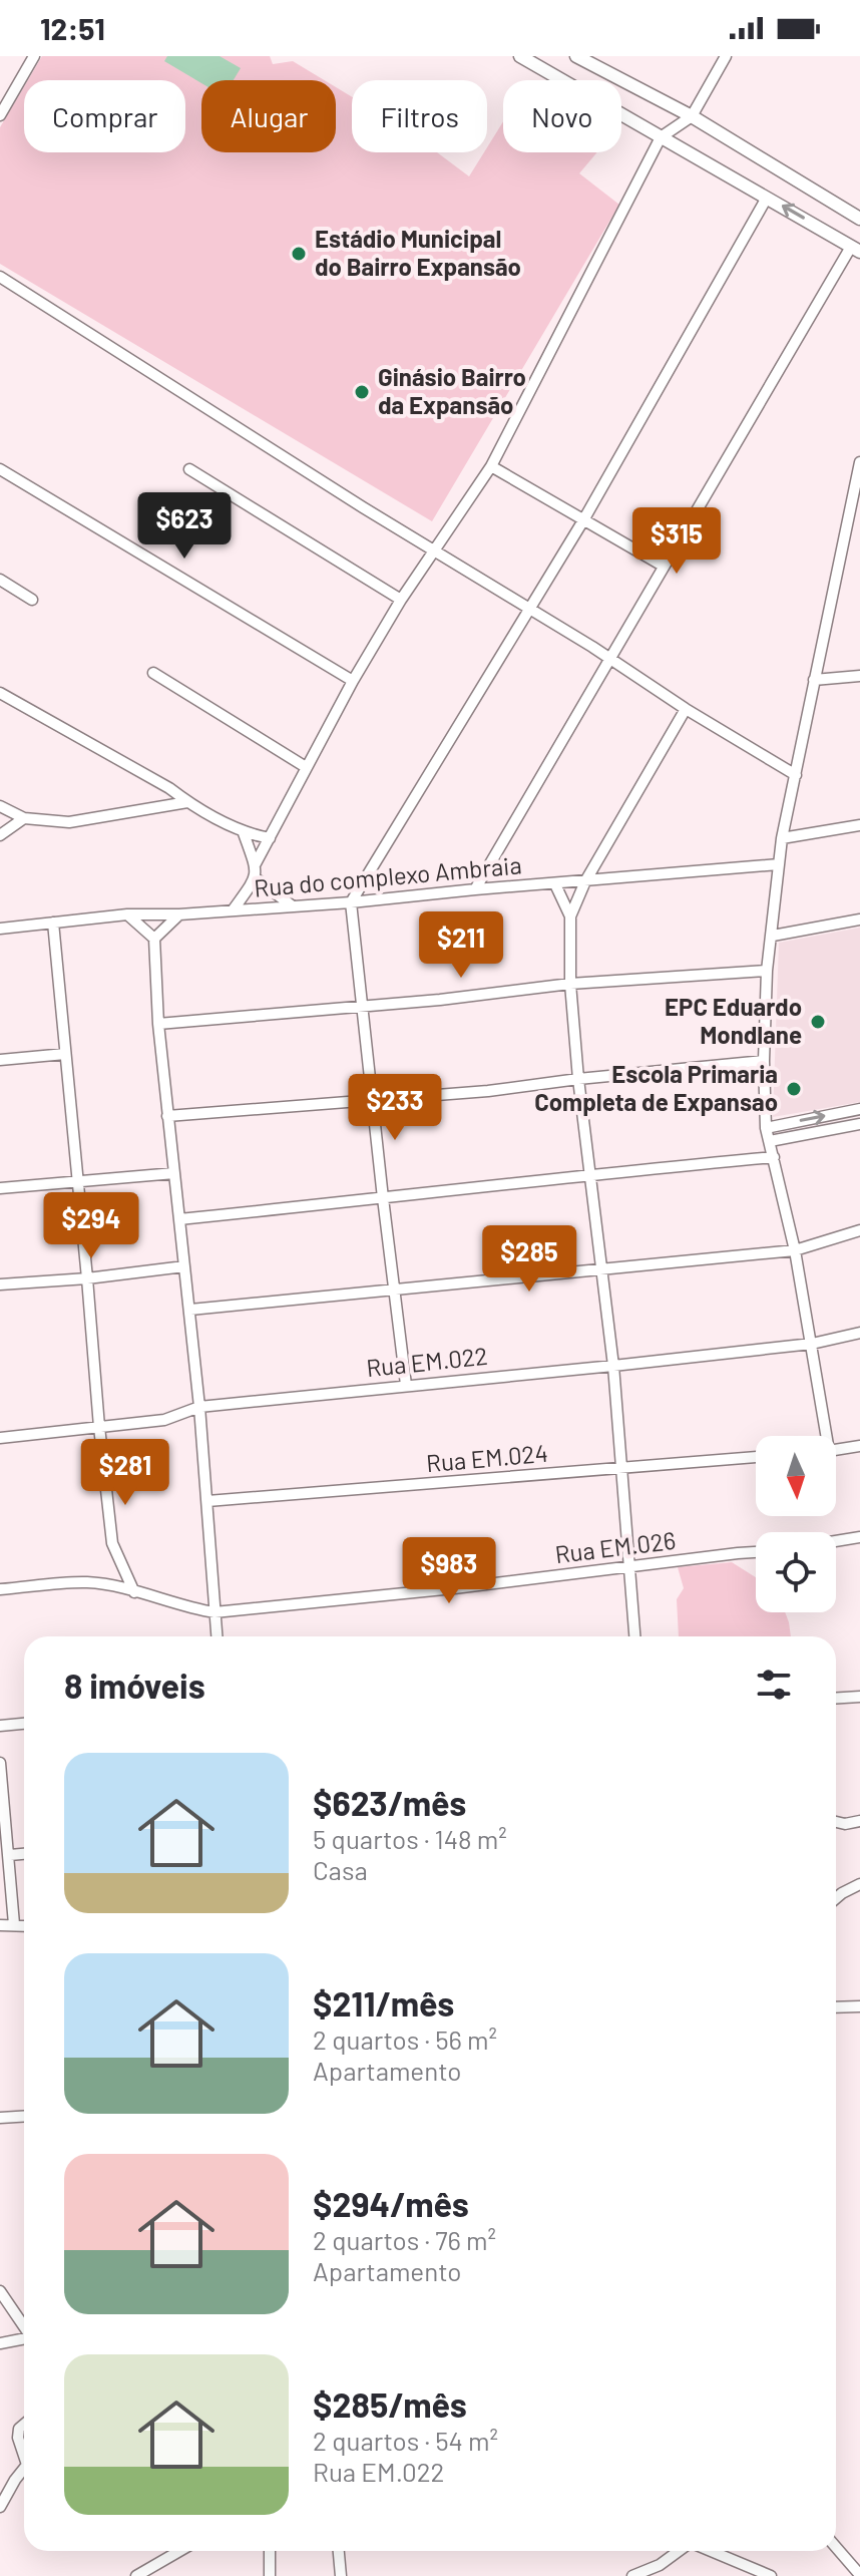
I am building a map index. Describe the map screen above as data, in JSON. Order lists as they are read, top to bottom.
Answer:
{
  "streets": {
    "street": [
      "Rua do complexo Ambraia",
      "Rua EM.022",
      "Rua EM.024",
      "Rua EM.026"
    ]
  },
  "places": [
    "Estádio Municipal do Bairro Expansão",
    "Ginásio Bairro da Expansão",
    "EPC Eduardo Mondlane",
    "Escola Primaria Completa de Expansao"
  ],
  "north": "bottom",
  "page": {
    "status": "12:51",
    "chip": [
      "Comprar",
      "Alugar",
      "Filtros",
      "Novo"
    ],
    "price": [
      "$623",
      "$315",
      "$211",
      "$233",
      "$294",
      "$285",
      "$281",
      "$983"
    ],
    "heading": "8 imóveis",
    "list": [
      {
        "name": "$623/mês",
        "note": "5 quartos · 148 m² · Casa"
      },
      {
        "name": "$211/mês",
        "note": "2 quartos · 56 m² · Apartamento"
      },
      {
        "name": "$294/mês",
        "note": "2 quartos · 76 m² · Apartamento"
      },
      {
        "name": "$285/mês",
        "note": "2 quartos · 54 m² · Rua EM.022"
      }
    ]
  }
}
